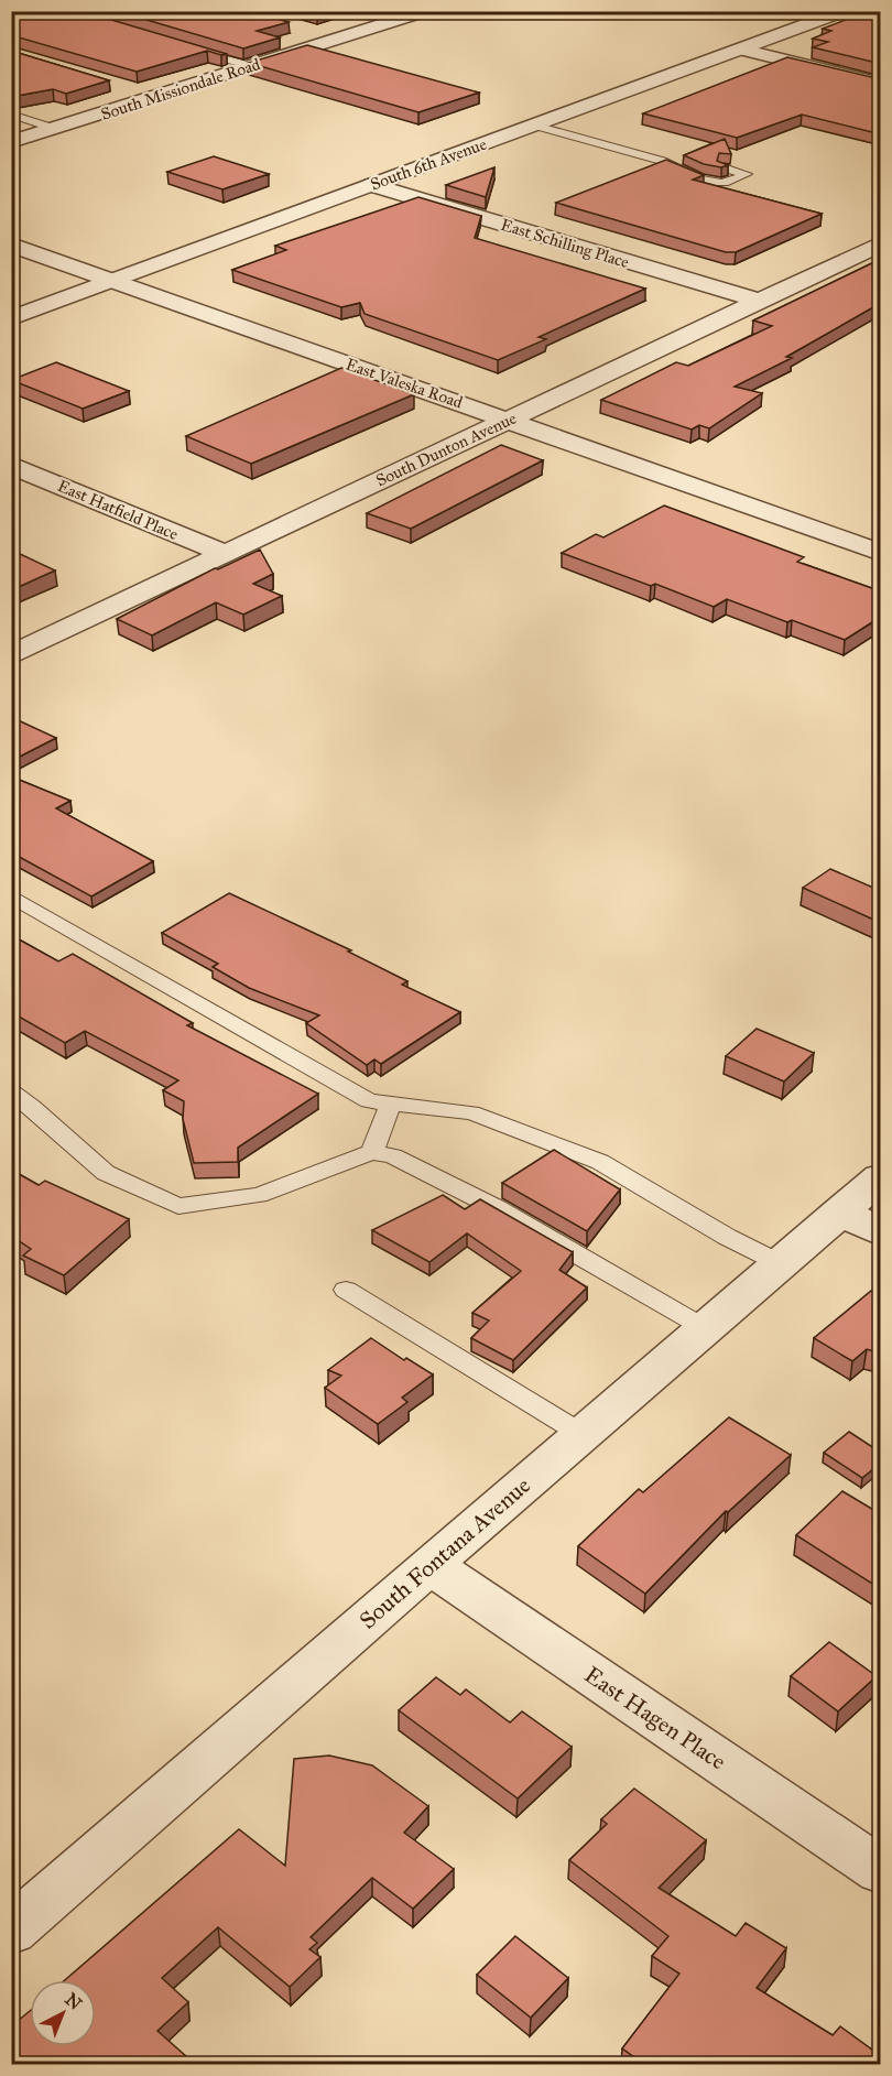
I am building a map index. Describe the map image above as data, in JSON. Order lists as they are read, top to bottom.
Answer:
{
  "streets": {
    "street": [
      "South Missiondale Road",
      "South 6th Avenue",
      "East Schilling Place",
      "East Valeska Road",
      "South Dunton Avenue",
      "East Hatfield Place",
      "South Fontana Avenue",
      "East Hagen Place"
    ]
  },
  "crossings": [
    ["South 6th Avenue", "East Schilling Place"],
    ["South 6th Avenue", "East Valeska Road"],
    ["East Schilling Place", "South Dunton Avenue"],
    ["East Valeska Road", "South Dunton Avenue"],
    ["South Dunton Avenue", "East Hatfield Place"],
    ["South Fontana Avenue", "East Hagen Place"]
  ],
  "north": "top right"
}
